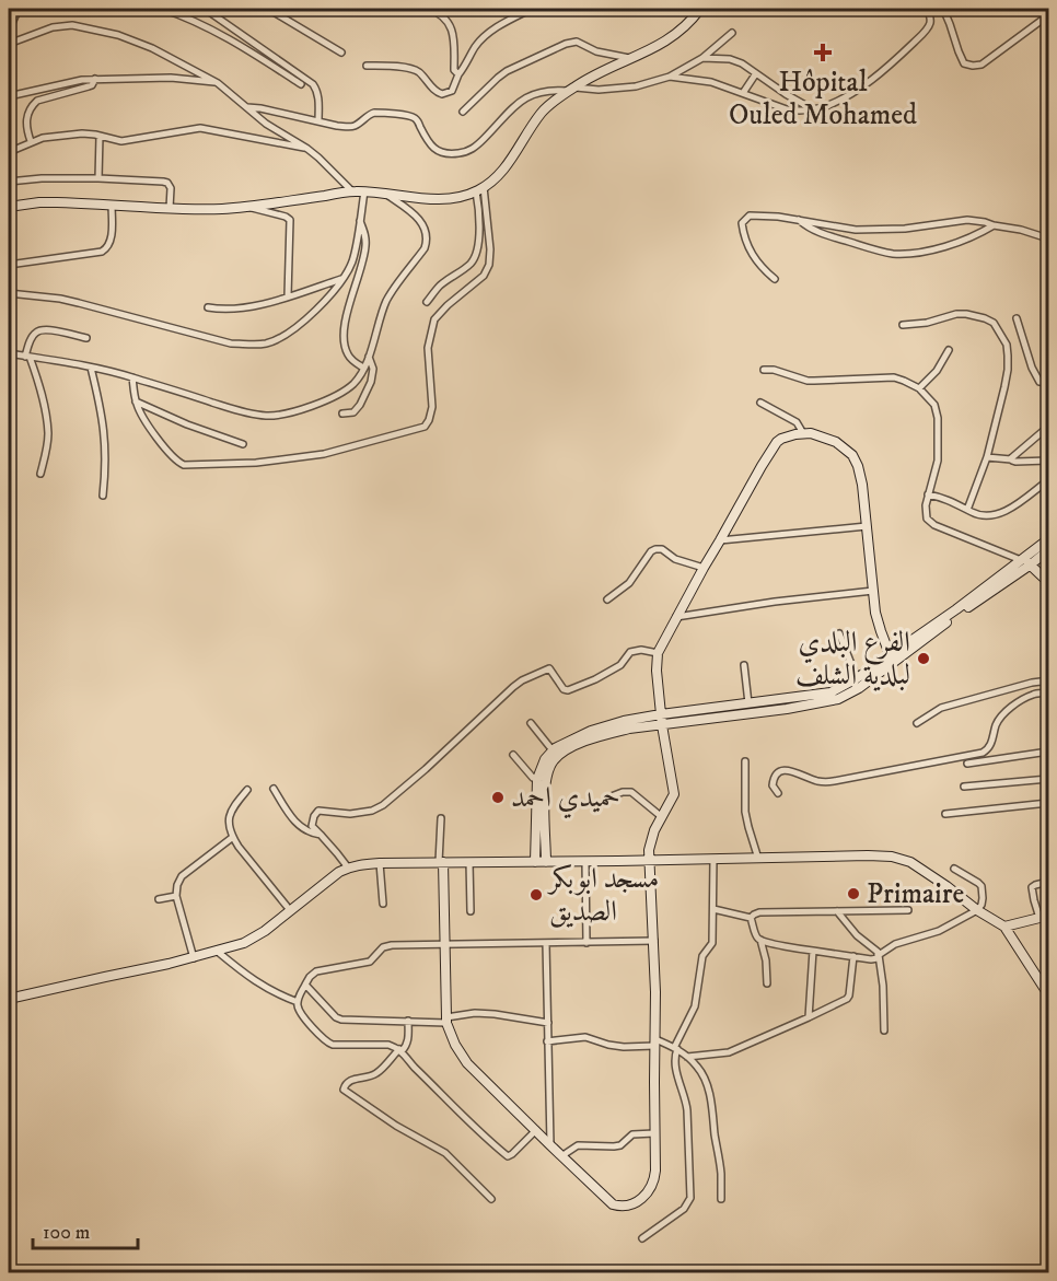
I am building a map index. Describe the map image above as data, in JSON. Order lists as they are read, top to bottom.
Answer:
{
  "places": {
    "health": ["Hôpital Ouled Mohamed"],
    "other": [
      "الفرع البلدي لبلدية الشلف",
      "حميدي احمد",
      "Primaire",
      "مسجد ابوبكر الصديق"
    ]
  },
  "scale_bar": "100 m"
}
